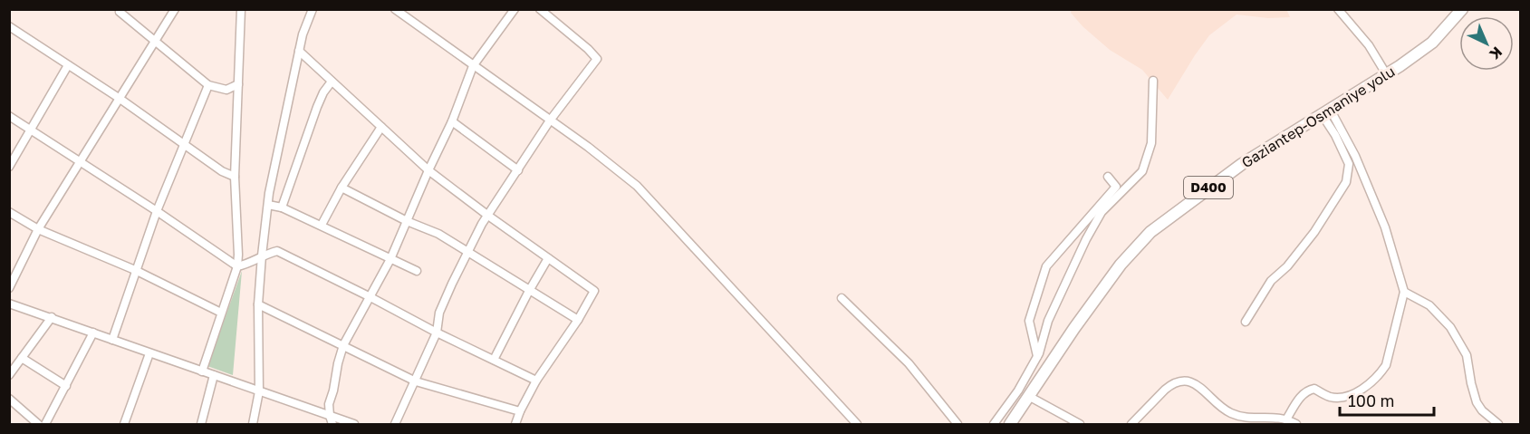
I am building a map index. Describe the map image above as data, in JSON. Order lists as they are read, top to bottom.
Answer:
{
  "streets": {
    "highway": ["Gaziantep-Osmaniye yolu", "D400"]
  },
  "scale_bar": "100 m",
  "north": "bottom right"
}
